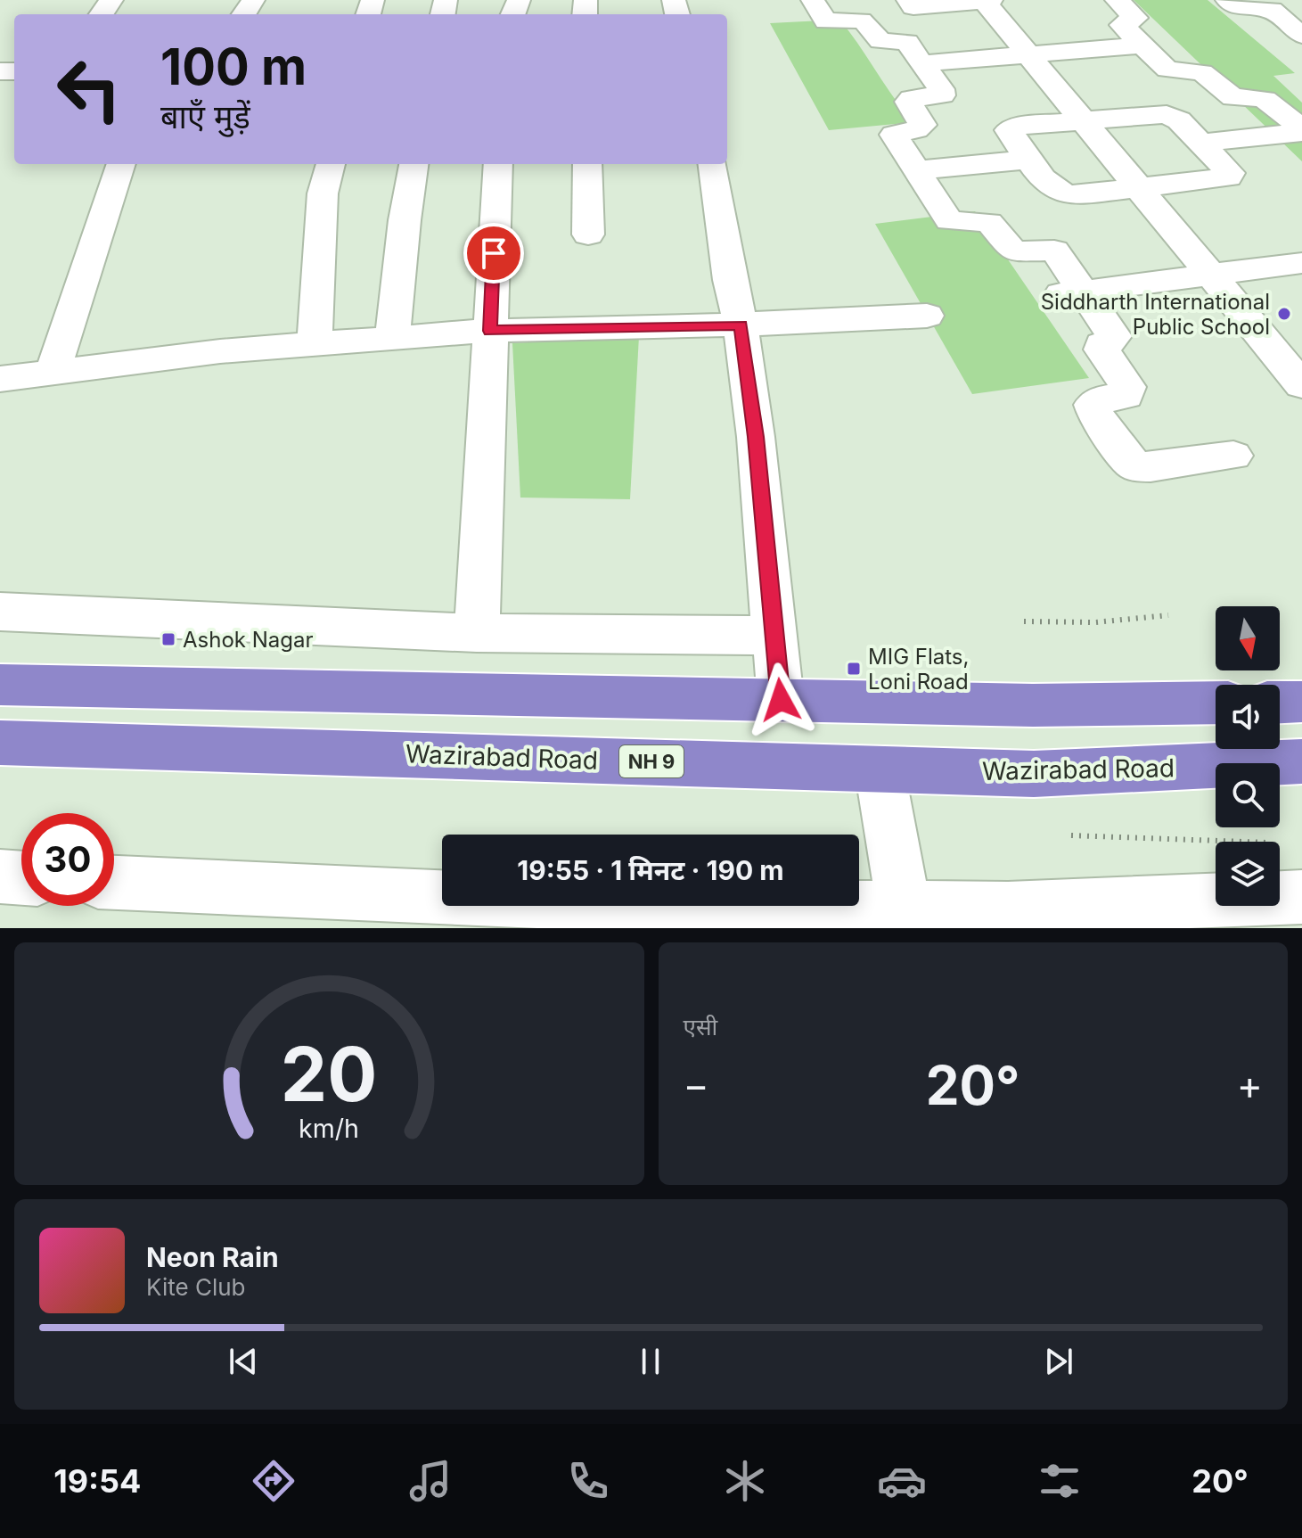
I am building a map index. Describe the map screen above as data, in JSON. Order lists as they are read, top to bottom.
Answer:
{
  "streets": {
    "highway": ["Wazirabad Road", "NH 9"]
  },
  "places": {
    "other": ["Siddharth International Public School"],
    "transit": ["Ashok Nagar", "MIG Flats, Loni Road"]
  },
  "north": "bottom",
  "page": {
    "turn": ["100 m", "बाएँ मुड़ें"],
    "limit": "30",
    "trip": "19:55 · 1 मिनट · 190 m",
    "tile": "एसी",
    "heat": ["−", "20°", "+"],
    "song": ["Neon Rain", "Kite Club"],
    "tabs": ["19:54", "20°"],
    "gauge": ["20", "km/h"]
  }
}
